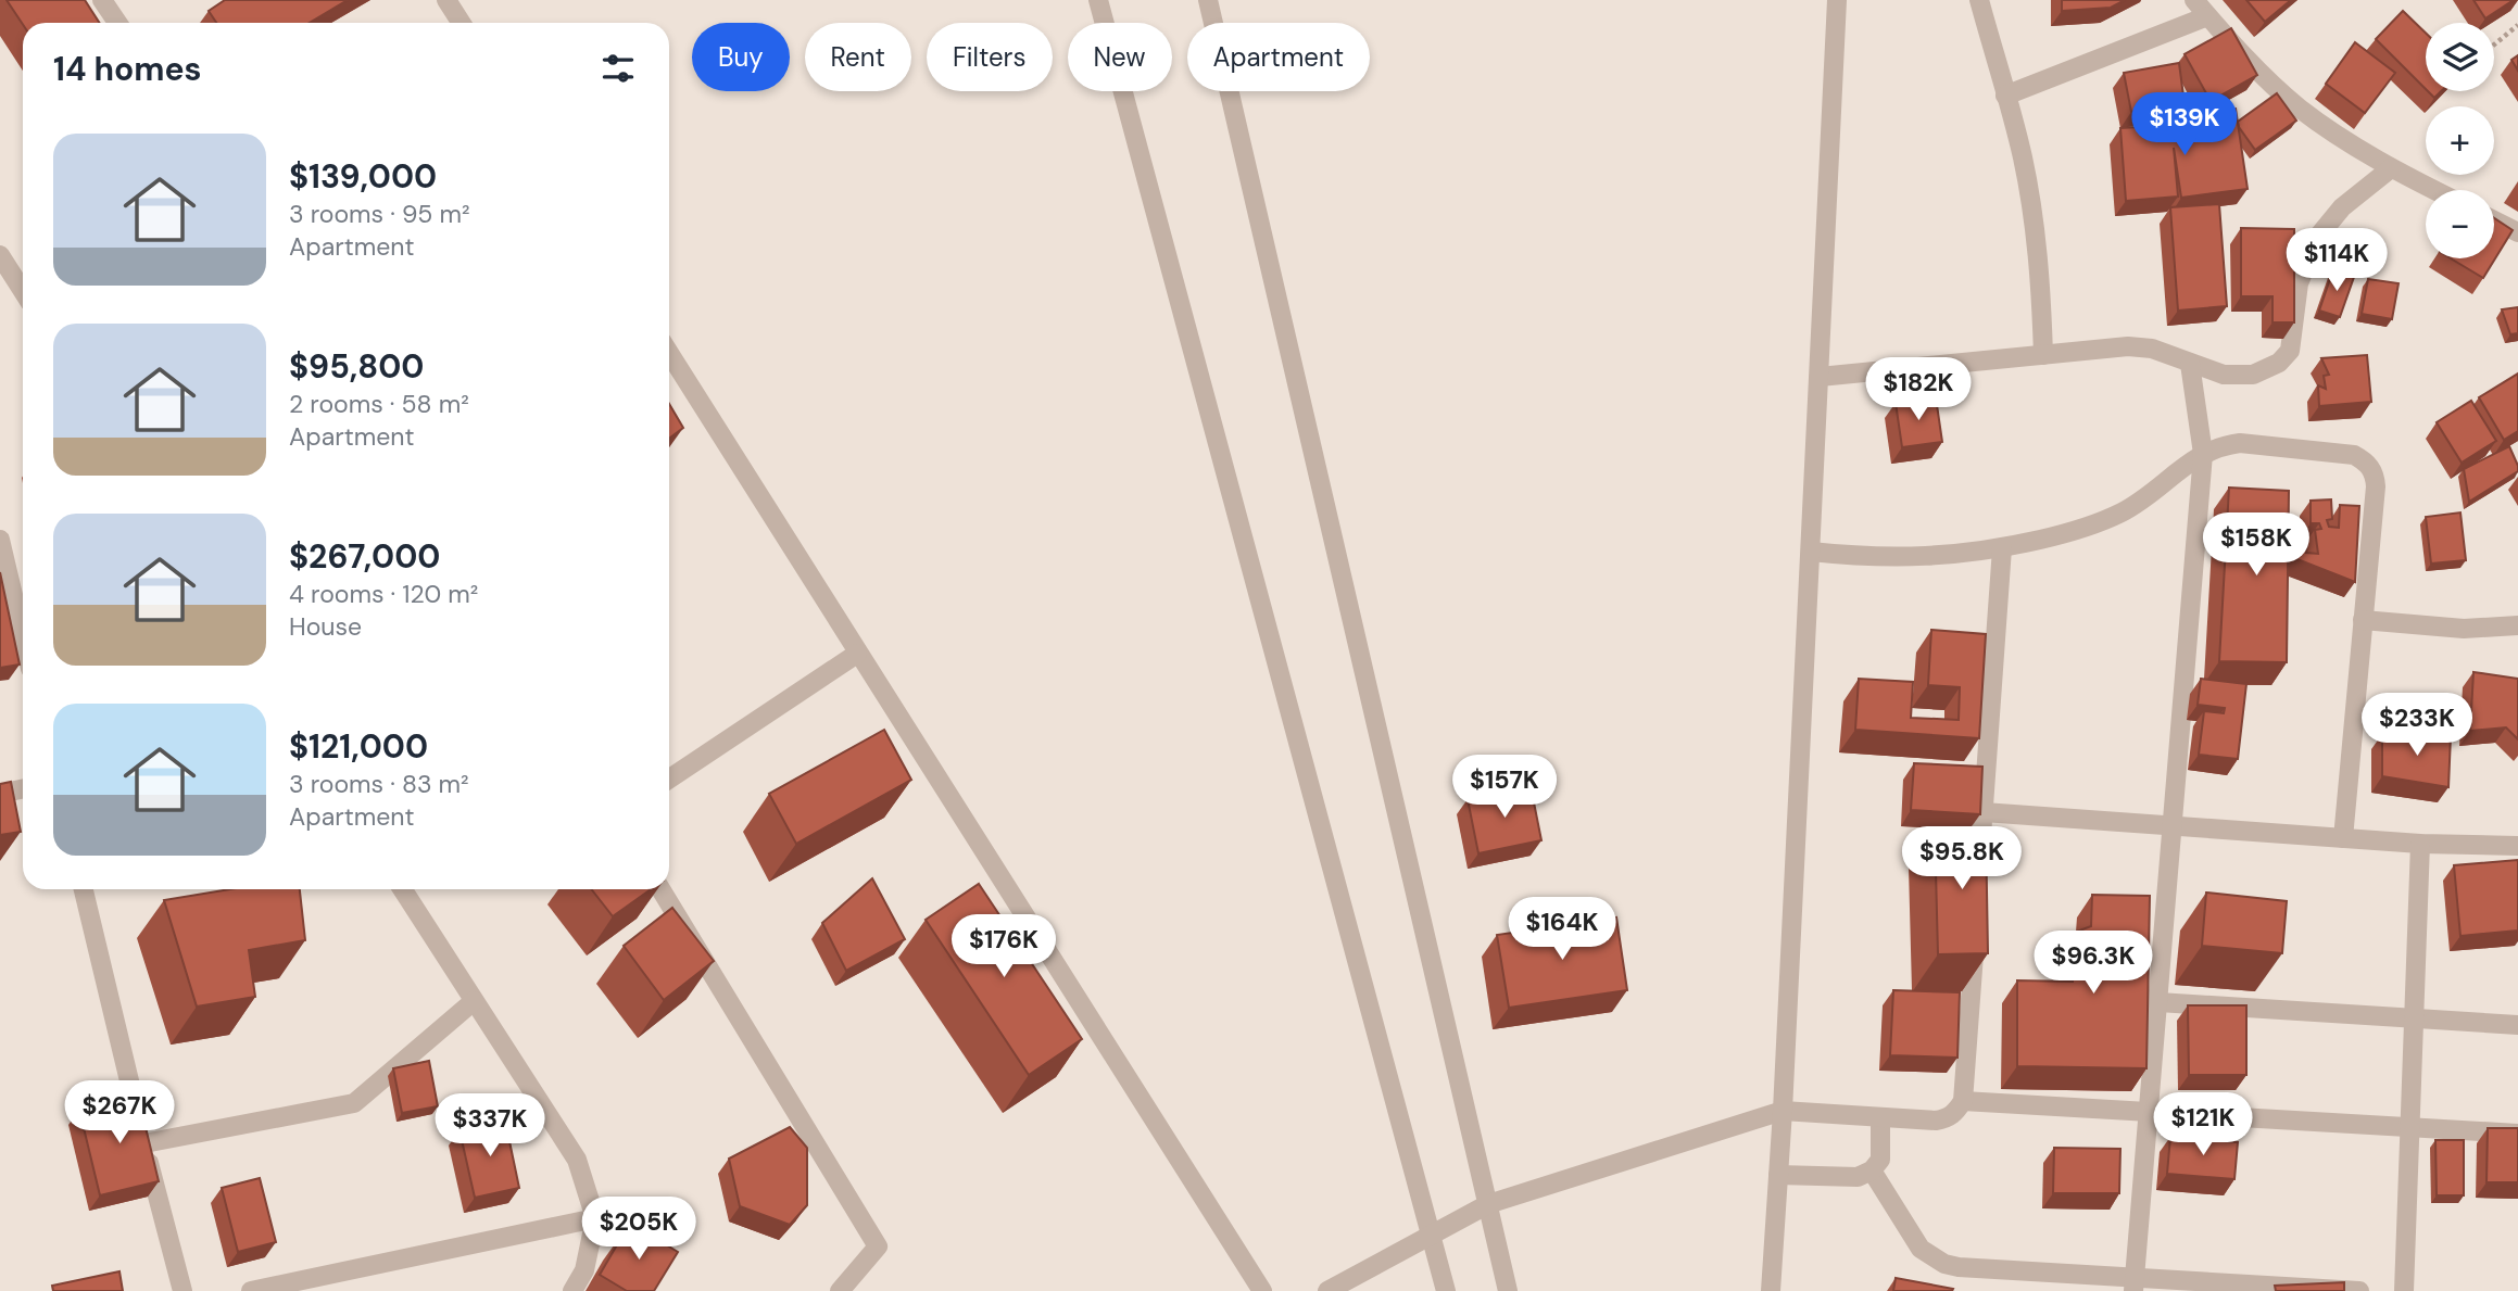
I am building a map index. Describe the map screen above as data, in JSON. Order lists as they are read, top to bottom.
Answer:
{
  "page": {
    "map_buttons": ["+", "−"],
    "chip": [
      "Buy",
      "Rent",
      "Filters",
      "New",
      "Apartment"
    ],
    "heading": "14 homes",
    "price": [
      "$139K",
      "$114K",
      "$182K",
      "$158K",
      "$233K",
      "$157K",
      "$95.8K",
      "$164K",
      "$176K",
      "$96.3K",
      "$267K",
      "$121K",
      "$337K",
      "$205K"
    ],
    "list": [
      {
        "name": "$139,000",
        "note": "3 rooms · 95 m² · Apartment"
      },
      {
        "name": "$95,800",
        "note": "2 rooms · 58 m² · Apartment"
      },
      {
        "name": "$267,000",
        "note": "4 rooms · 120 m² · House"
      },
      {
        "name": "$121,000",
        "note": "3 rooms · 83 m² · Apartment"
      }
    ]
  }
}
